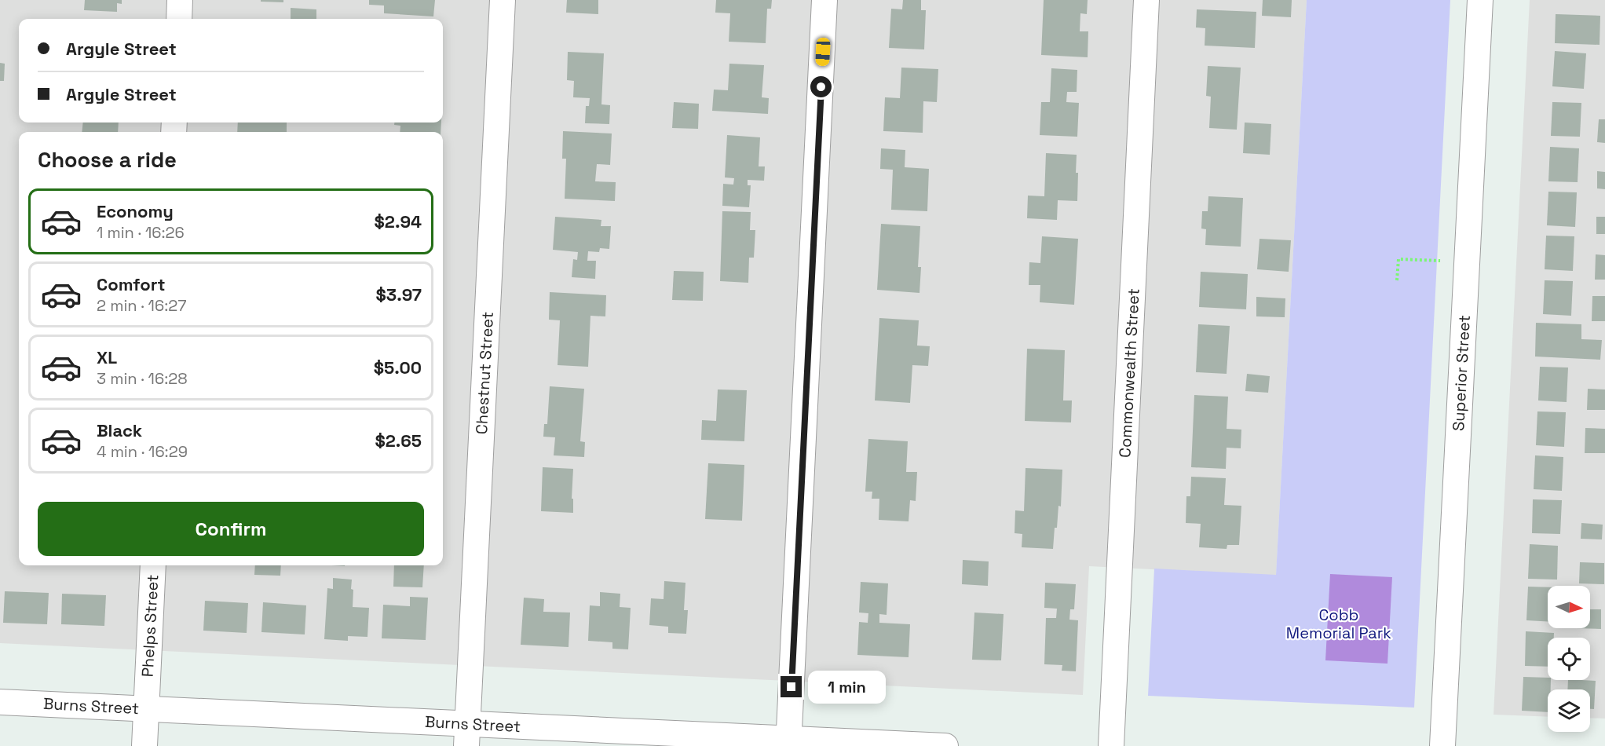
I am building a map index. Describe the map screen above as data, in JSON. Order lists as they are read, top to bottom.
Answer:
{
  "streets": {
    "street": [
      "Chestnut Street",
      "Commonwealth Street",
      "Superior Street",
      "Phelps Street",
      "Burns Street"
    ]
  },
  "crossings": [
    ["Chestnut Street", "Burns Street"],
    ["Phelps Street", "Burns Street"]
  ],
  "parks": ["Cobb Memorial Park"],
  "north": "right",
  "page": {
    "banner": ["Argyle Street", "Argyle Street"],
    "heading": "Choose a ride",
    "list": [
      {
        "name": "Economy",
        "note": "1 min · 16:26",
        "value": "$2.94"
      },
      {
        "name": "Comfort",
        "note": "2 min · 16:27",
        "value": "$3.97"
      },
      {
        "name": "XL",
        "note": "3 min · 16:28",
        "value": "$5.00"
      },
      {
        "name": "Black",
        "note": "4 min · 16:29",
        "value": "$2.65"
      }
    ],
    "buttons": "Confirm",
    "bubble": "1 min"
  }
}
